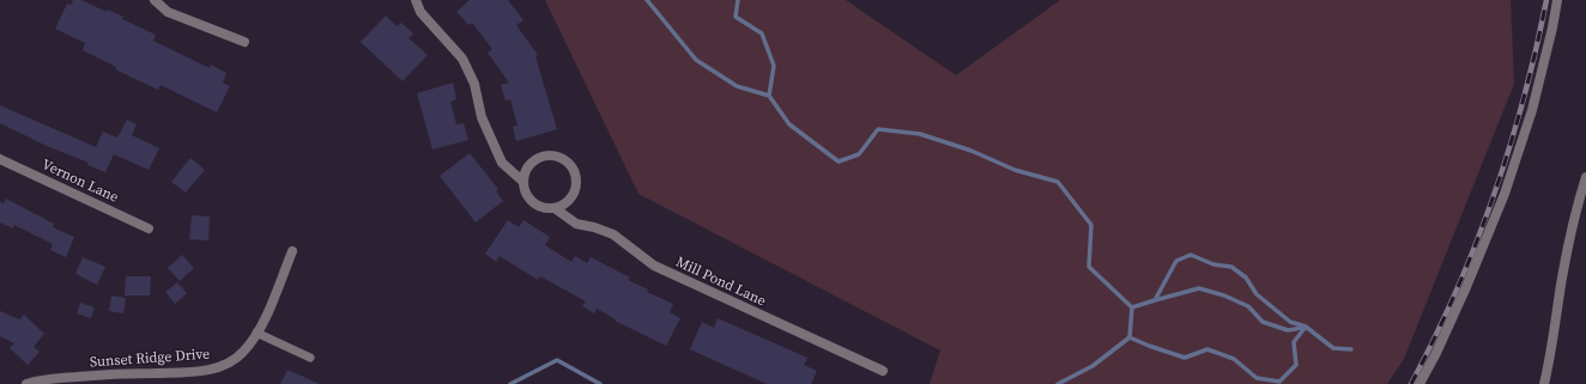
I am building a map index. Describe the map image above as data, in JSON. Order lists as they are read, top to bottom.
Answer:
{
  "streets": {
    "street": ["Vernon Lane", "Mill Pond Lane", "Sunset Ridge Drive"]
  }
}
